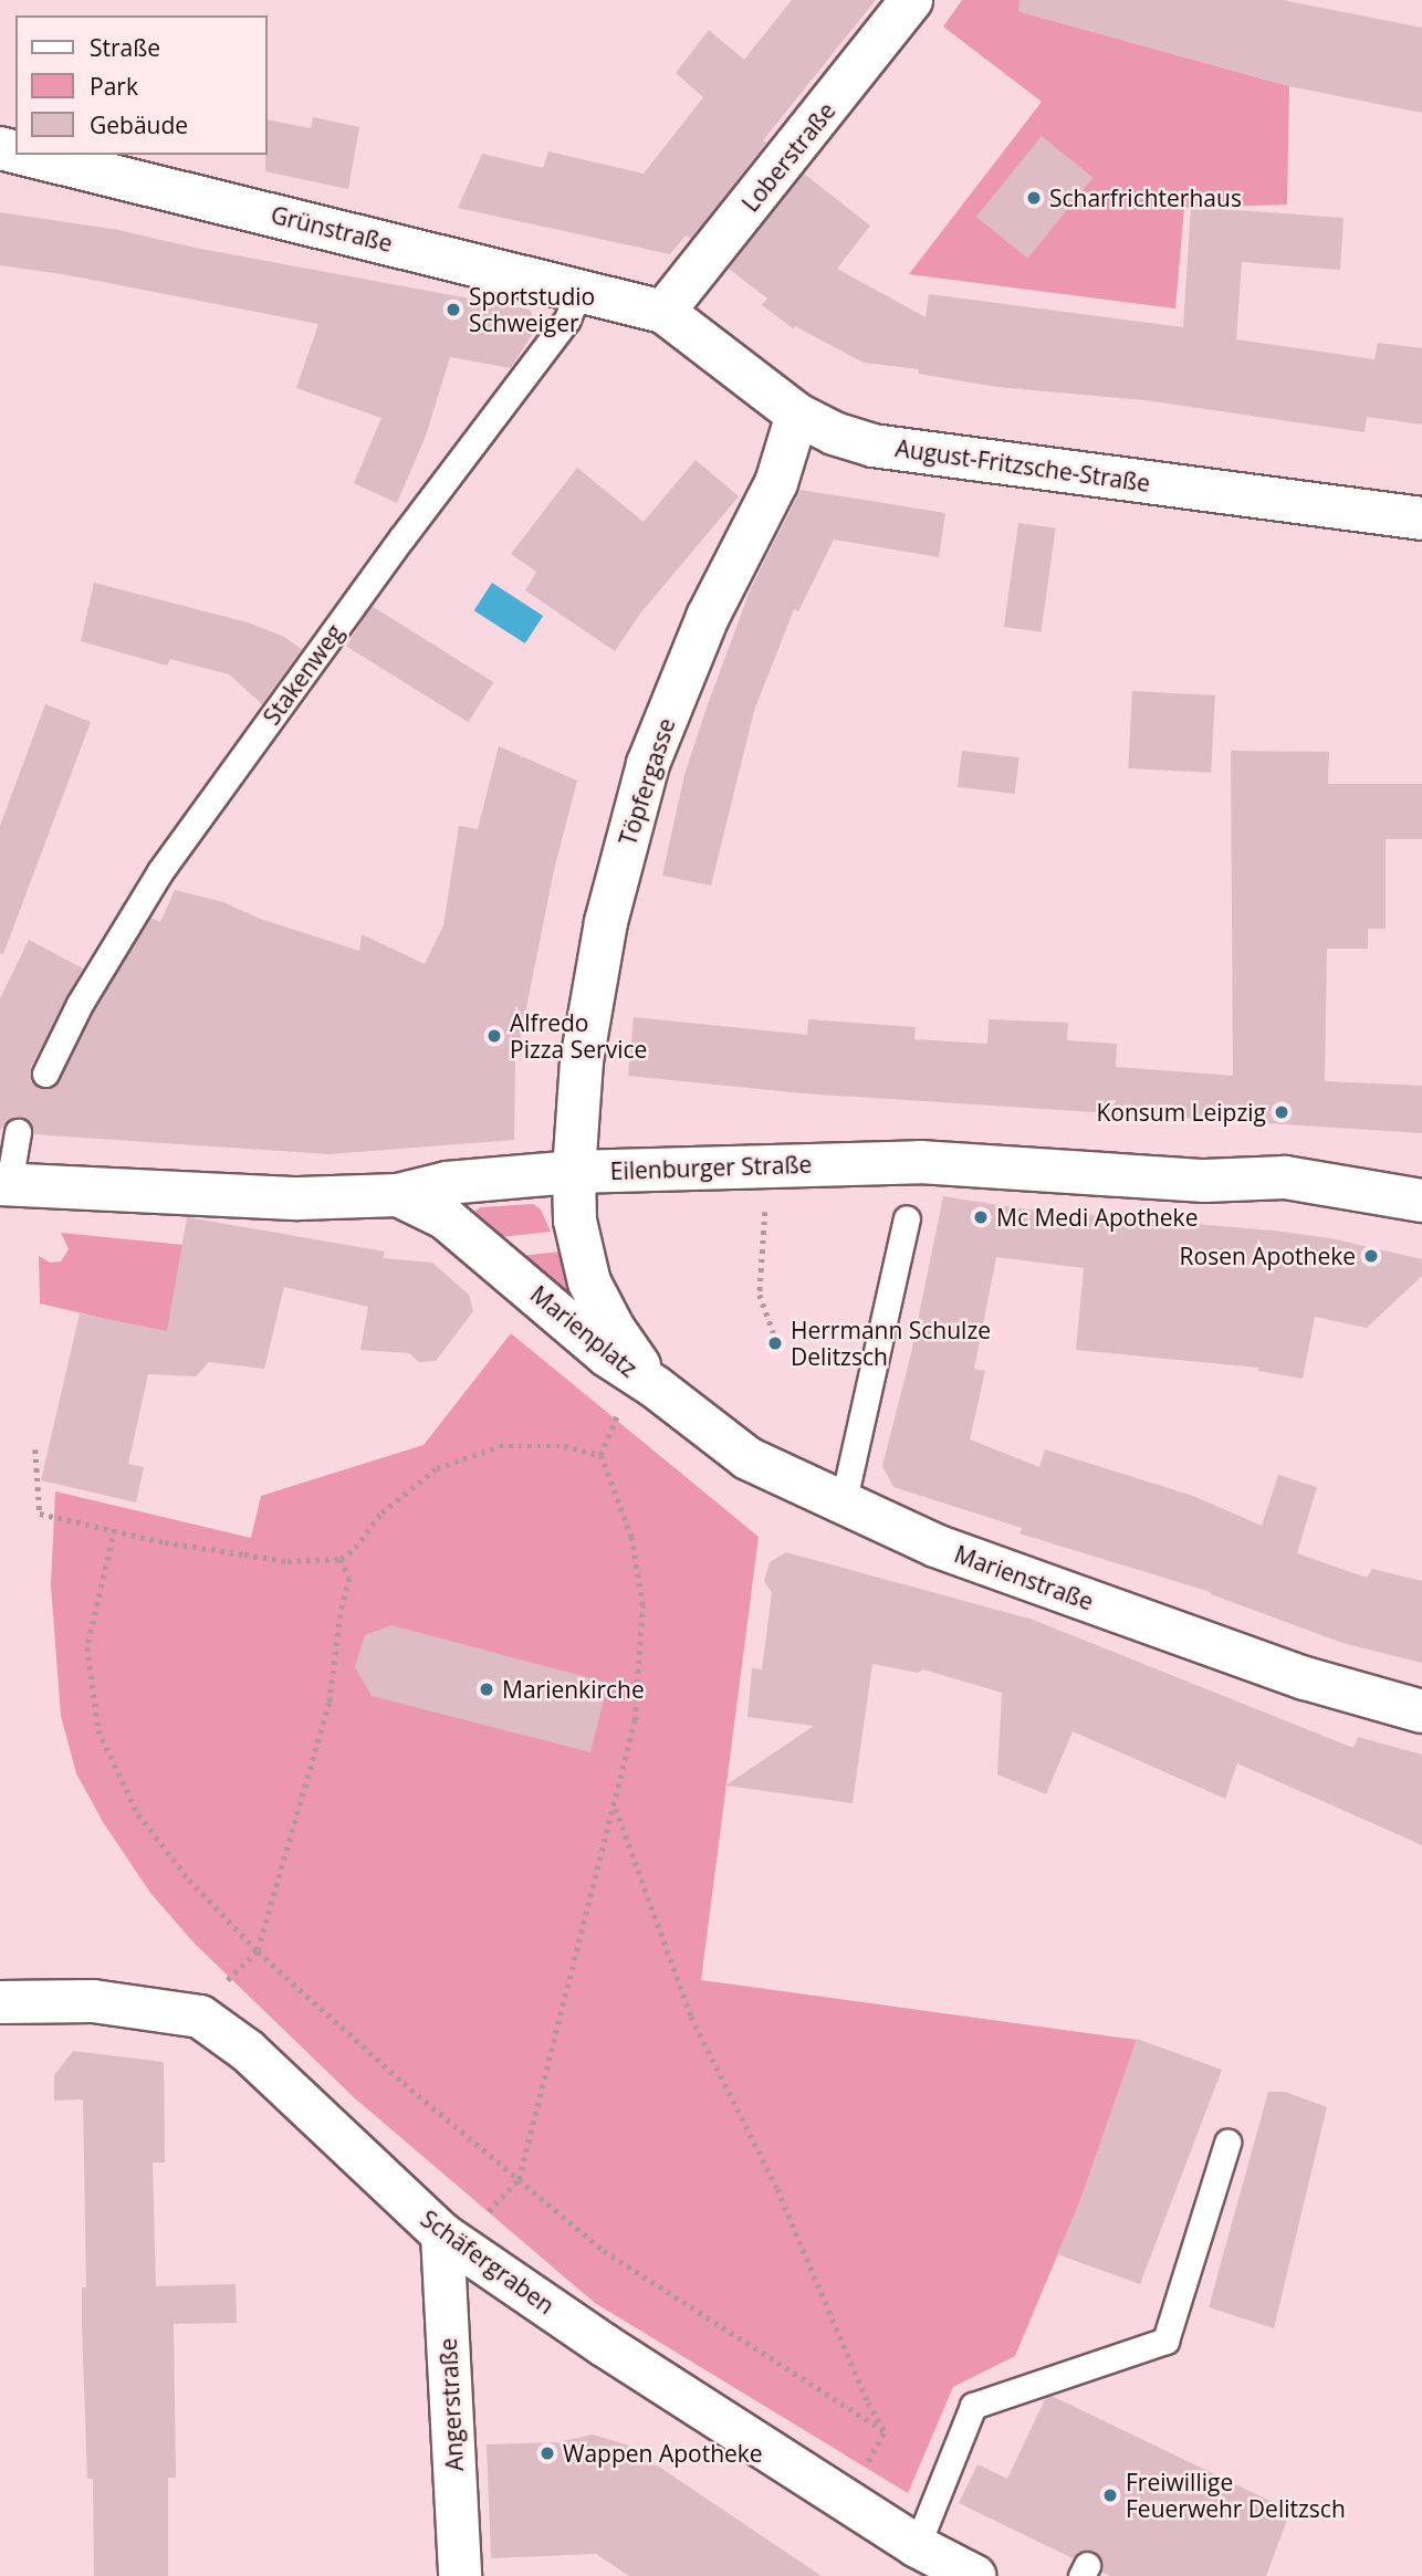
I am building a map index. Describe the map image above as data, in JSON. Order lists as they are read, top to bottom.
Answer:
{
  "streets": {
    "street": [
      "Loberstraße",
      "Grünstraße",
      "August-Fritzsche-Straße",
      "Töpfergasse",
      "Eilenburger Straße",
      "Marienplatz",
      "Marienstraße",
      "Schäfergraben",
      "Angerstraße"
    ],
    "lane": ["Stakenweg"]
  },
  "crossings": [
    ["Loberstraße", "Grünstraße"],
    ["Loberstraße", "August-Fritzsche-Straße"],
    ["Grünstraße", "August-Fritzsche-Straße"],
    ["Grünstraße", "Stakenweg"],
    ["August-Fritzsche-Straße", "Töpfergasse"],
    ["Töpfergasse", "Eilenburger Straße"],
    ["Töpfergasse", "Marienplatz"],
    ["Eilenburger Straße", "Marienplatz"],
    ["Marienplatz", "Marienstraße"],
    ["Schäfergraben", "Angerstraße"]
  ],
  "places": [
    "Scharfrichterhaus",
    "Sportstudio Schweiger",
    "Alfredo Pizza Service",
    "Konsum Leipzig",
    "Mc Medi Apotheke",
    "Rosen Apotheke",
    "Herrmann Schulze Delitzsch",
    "Marienkirche",
    "Wappen Apotheke",
    "Freiwillige Feuerwehr Delitzsch"
  ],
  "legend": ["Straße", "Park", "Gebäude"]
}
